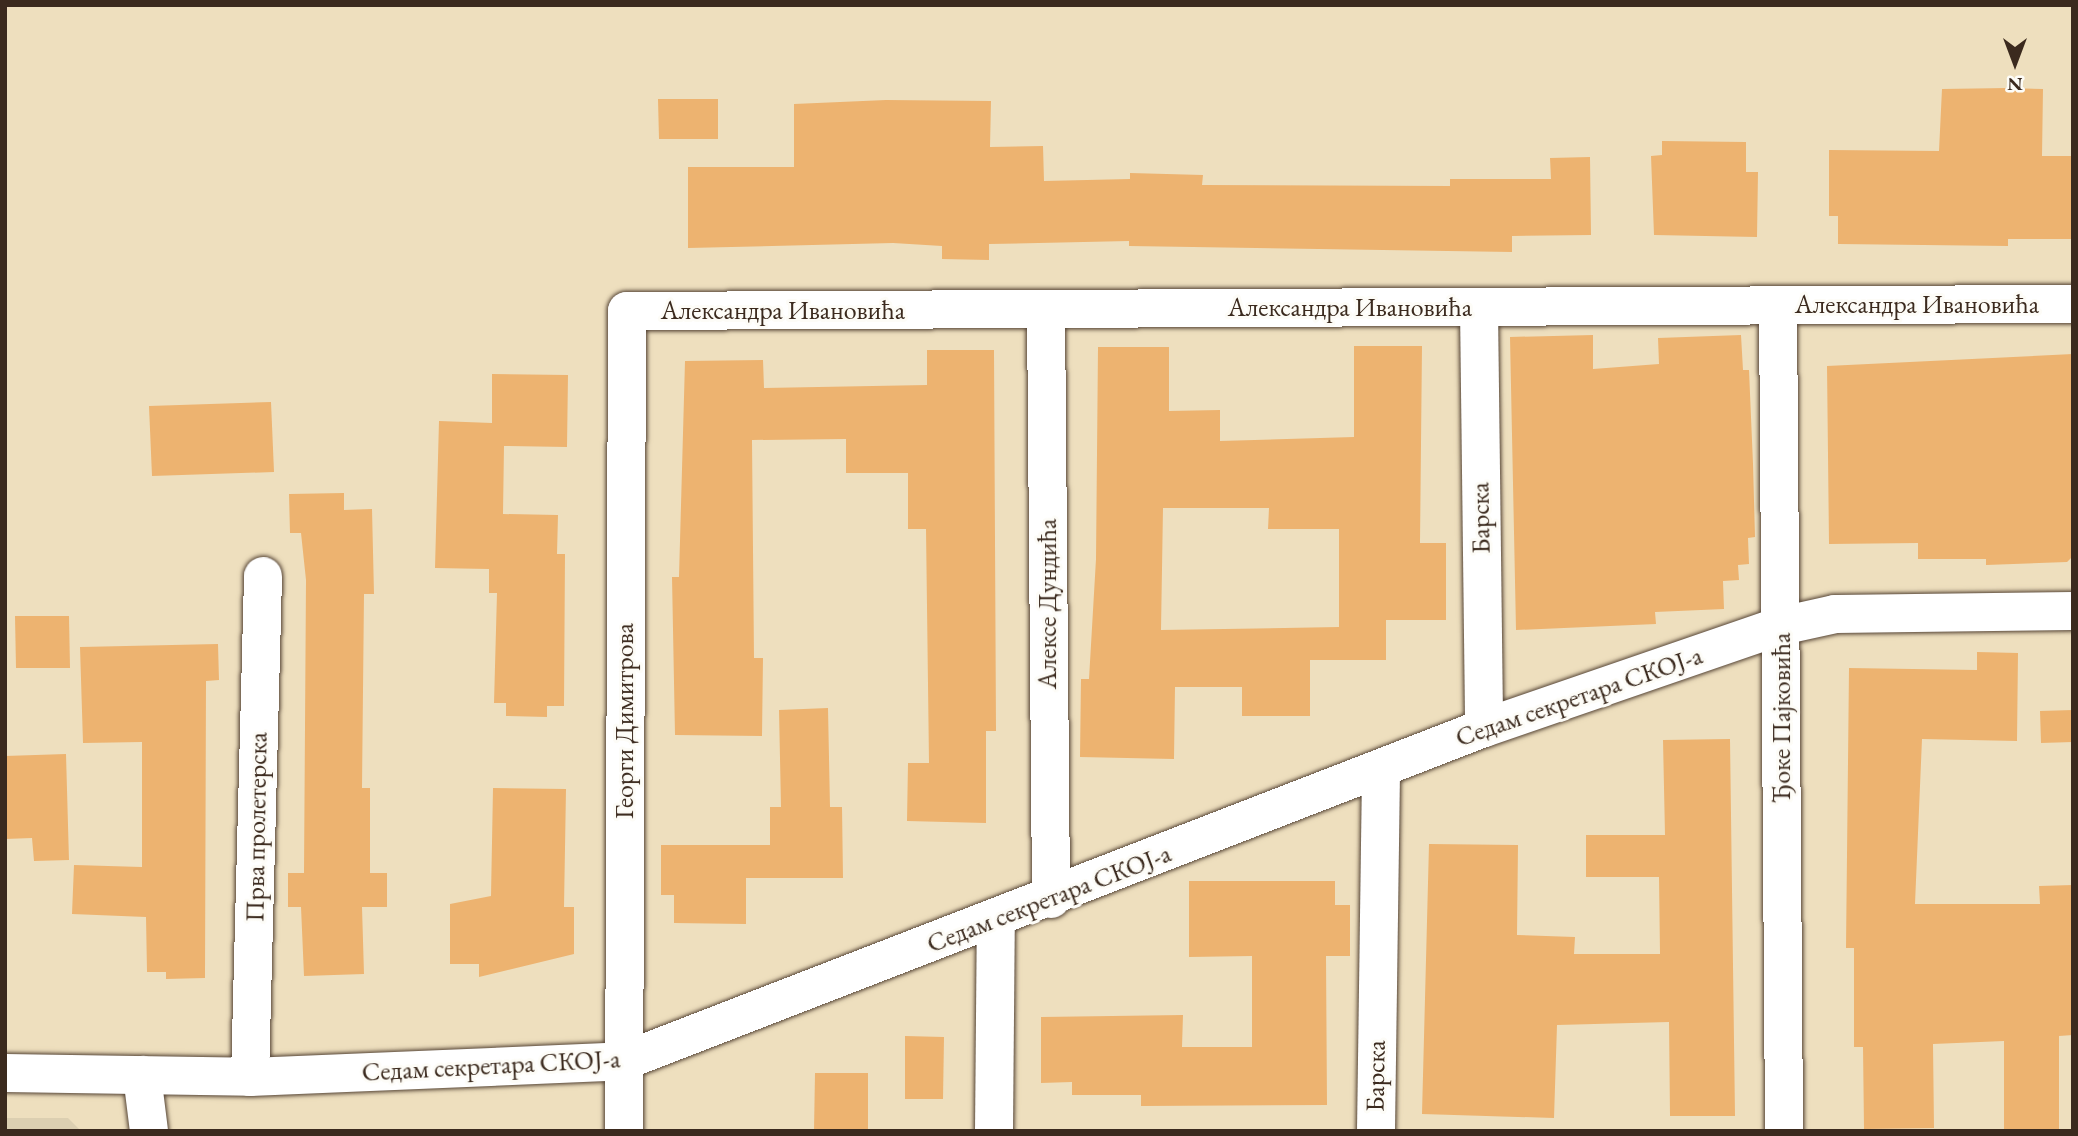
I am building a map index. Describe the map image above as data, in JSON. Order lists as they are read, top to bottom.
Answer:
{
  "streets": {
    "street": [
      "Александра Ивановића",
      "Барска",
      "Алексе Дундића",
      "Седам секретара СКОЈ-а",
      "Ђоке Пајковића",
      "Георги Димитрова",
      "Прва пролетерска"
    ]
  },
  "crossings": [
    ["Александра Ивановића", "Барска"],
    ["Александра Ивановића", "Алексе Дундића"],
    ["Александра Ивановића", "Ђоке Пајковића"],
    ["Александра Ивановића", "Георги Димитрова"],
    ["Барска", "Седам секретара СКОЈ-а"],
    ["Алексе Дундића", "Седам секретара СКОЈ-а"],
    ["Седам секретара СКОЈ-а", "Ђоке Пајковића"],
    ["Седам секретара СКОЈ-а", "Георги Димитрова"],
    ["Седам секретара СКОЈ-а", "Прва пролетерска"]
  ],
  "north": "bottom"
}
